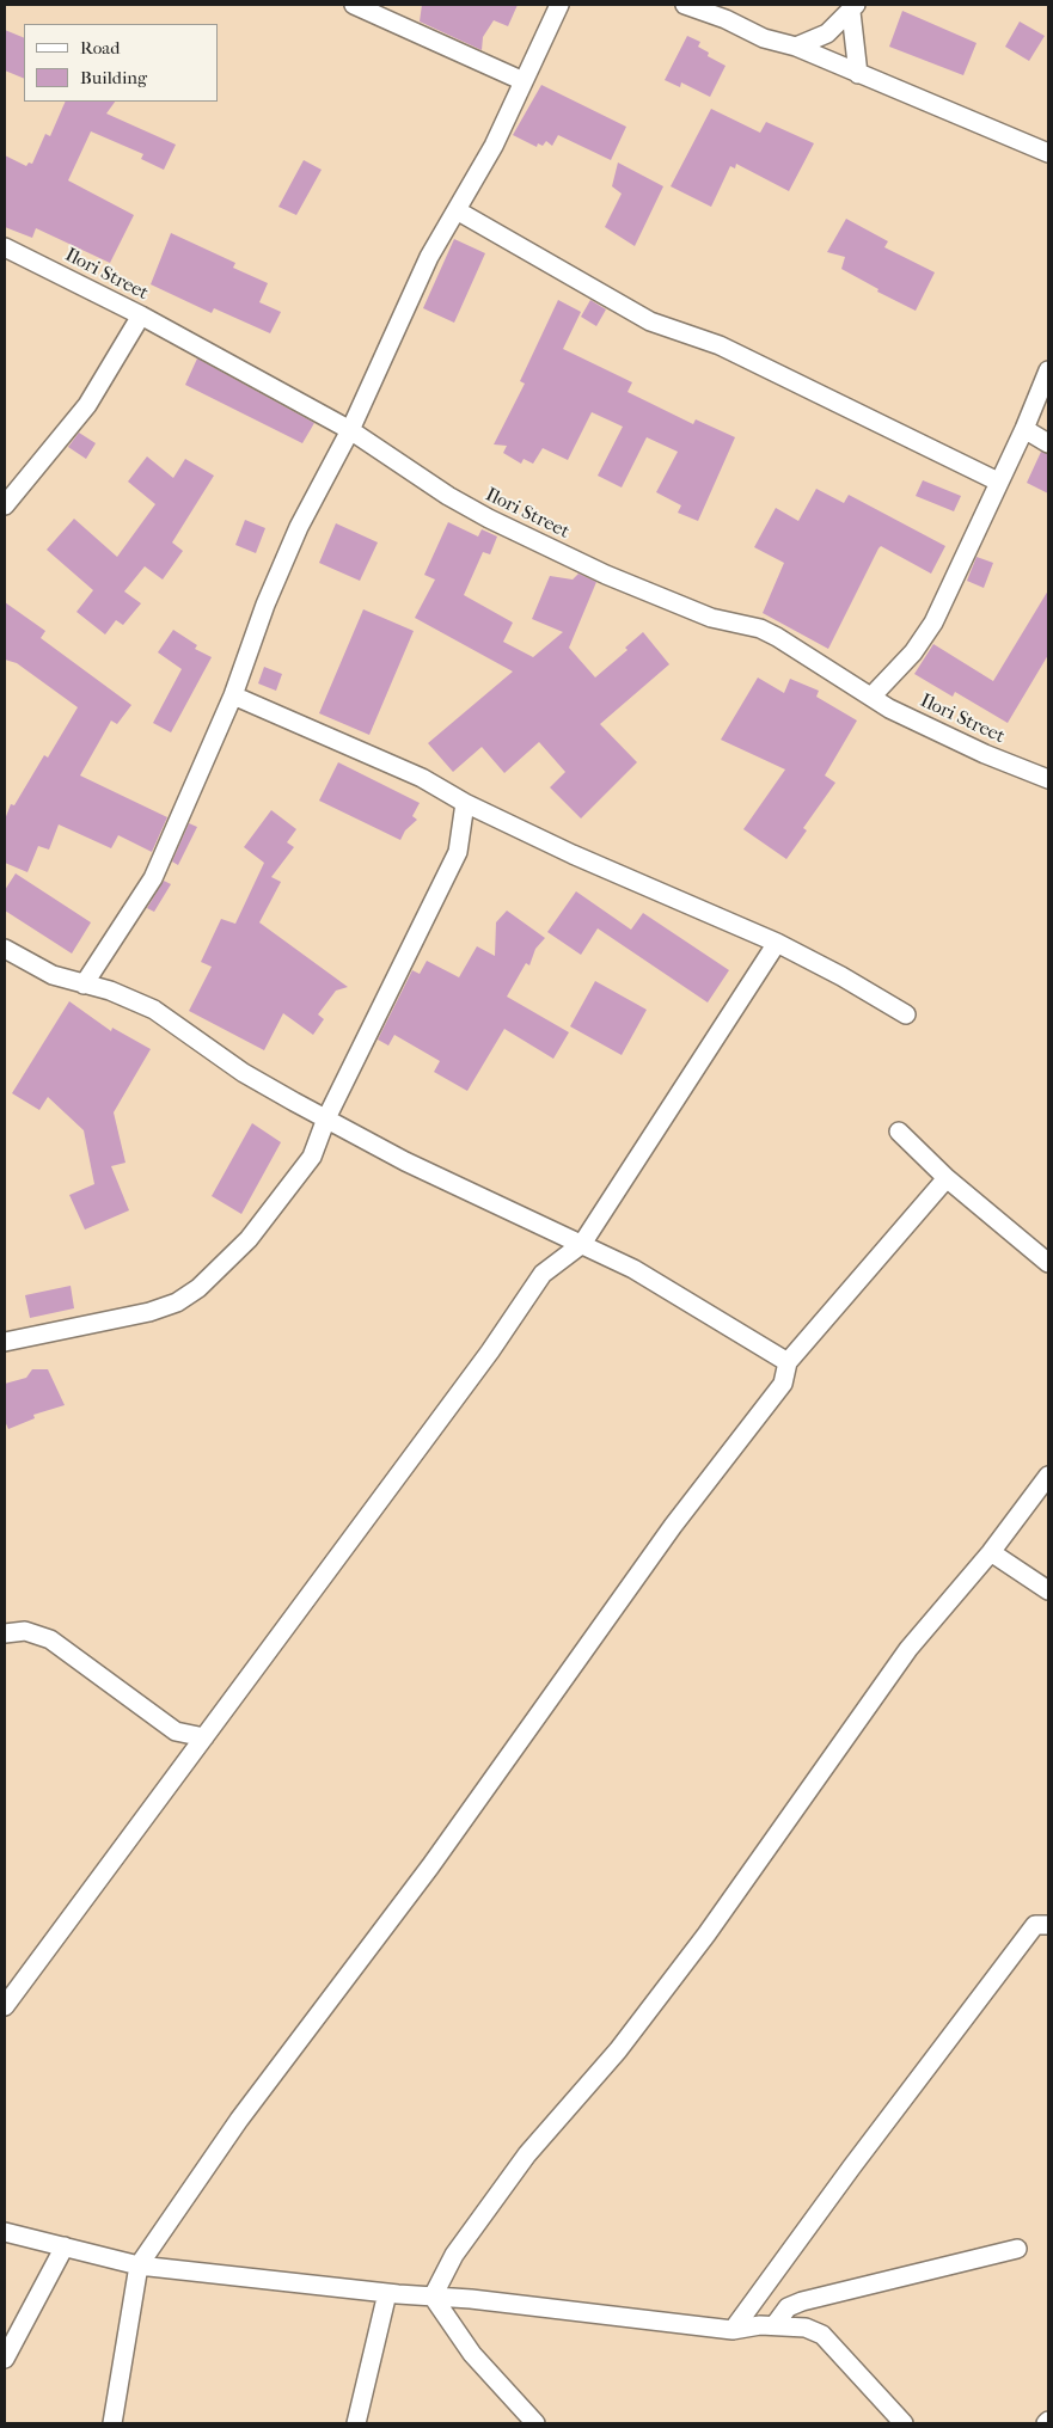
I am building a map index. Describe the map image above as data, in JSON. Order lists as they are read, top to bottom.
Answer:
{
  "streets": {
    "street": ["Ilori Street"]
  },
  "legend": ["Road", "Building"]
}
